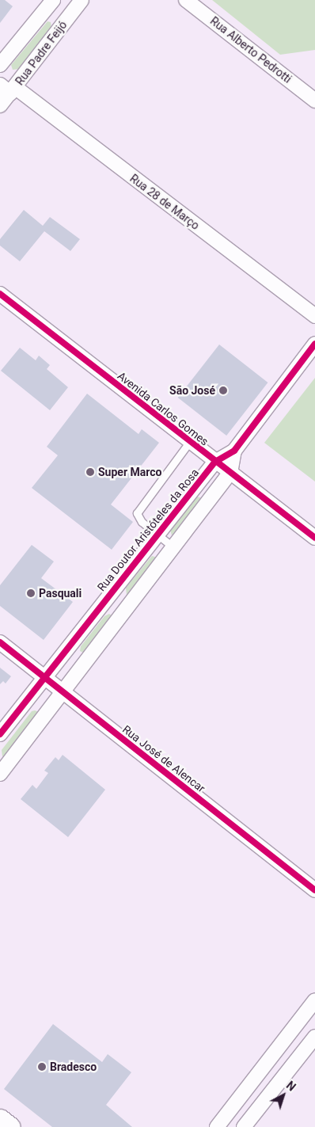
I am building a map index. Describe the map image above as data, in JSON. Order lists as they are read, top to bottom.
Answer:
{
  "streets": {
    "street": [
      "Rua Alberto Pedrotti",
      "Rua Padre Feijó",
      "Rua 28 de Março",
      "Avenida Carlos Gomes",
      "Rua Doutor Aristóteles da Rosa",
      "Rua José de Alencar"
    ]
  },
  "crossings": [
    ["Rua Padre Feijó", "Rua 28 de Março"],
    ["Avenida Carlos Gomes", "Rua Doutor Aristóteles da Rosa"],
    ["Rua Doutor Aristóteles da Rosa", "Rua José de Alencar"]
  ],
  "places": [
    "São José",
    "Super Marco",
    "Pasquali",
    "Bradesco"
  ],
  "north": "top right"
}
